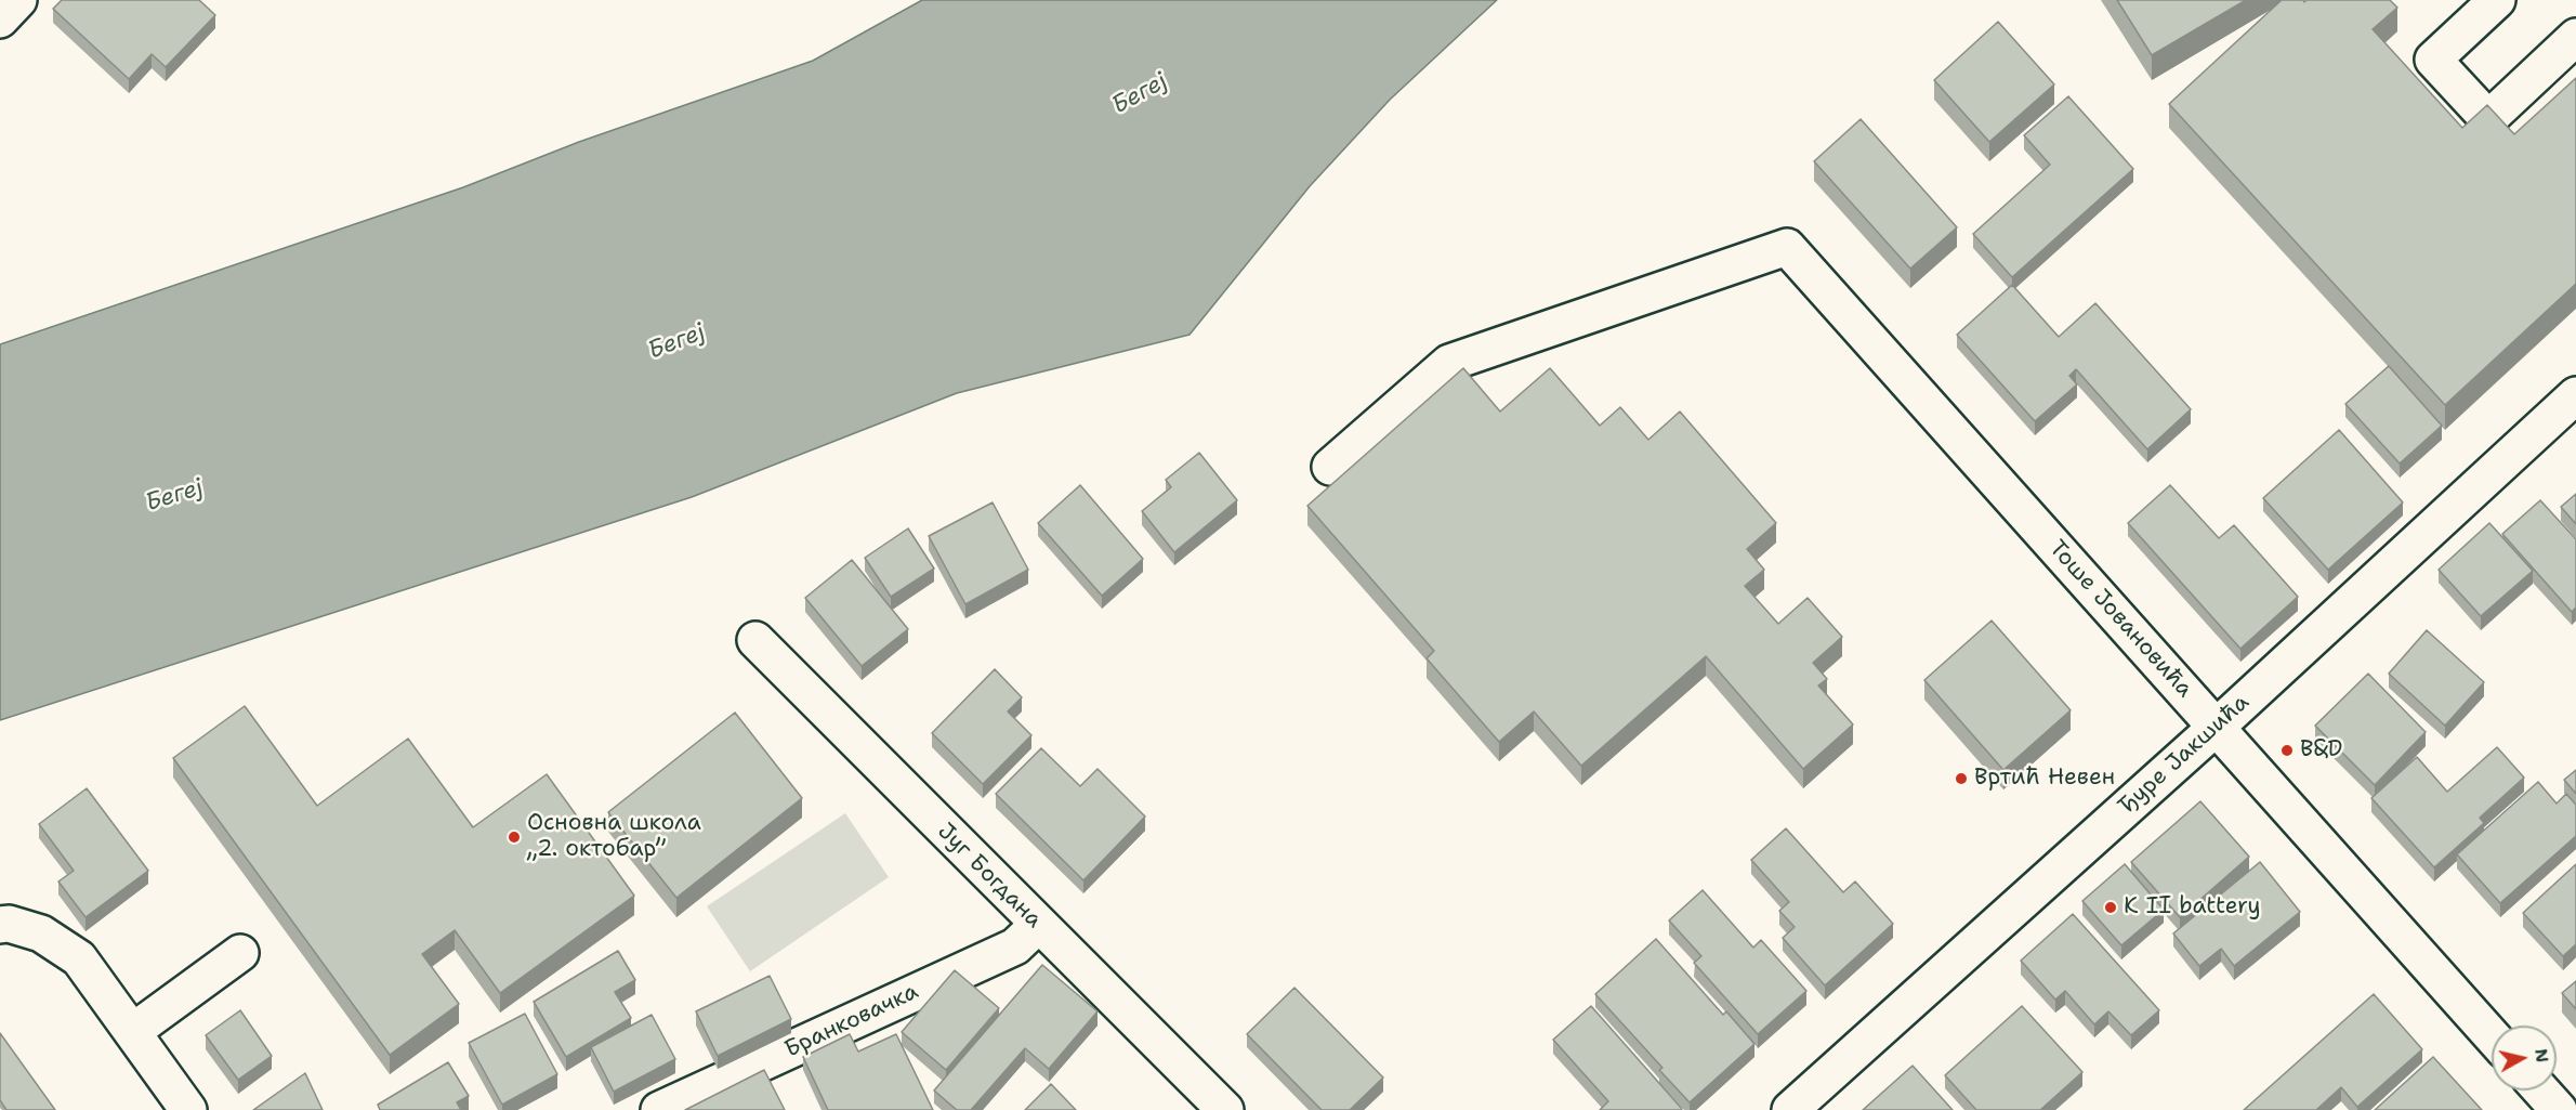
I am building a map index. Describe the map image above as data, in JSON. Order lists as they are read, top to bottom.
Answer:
{
  "streets": {
    "street": [
      "Тоше Јовановића",
      "Ђуре Јакшића",
      "Југ Богдана",
      "Бранковачка"
    ]
  },
  "crossings": [
    ["Тоше Јовановића", "Ђуре Јакшића"],
    ["Југ Богдана", "Бранковачка"]
  ],
  "water": ["Бегеј"],
  "places": [
    "B&D",
    "Вртић Невен",
    "Основна школа „2. октобар”",
    "K II battery"
  ],
  "north": "right"
}
